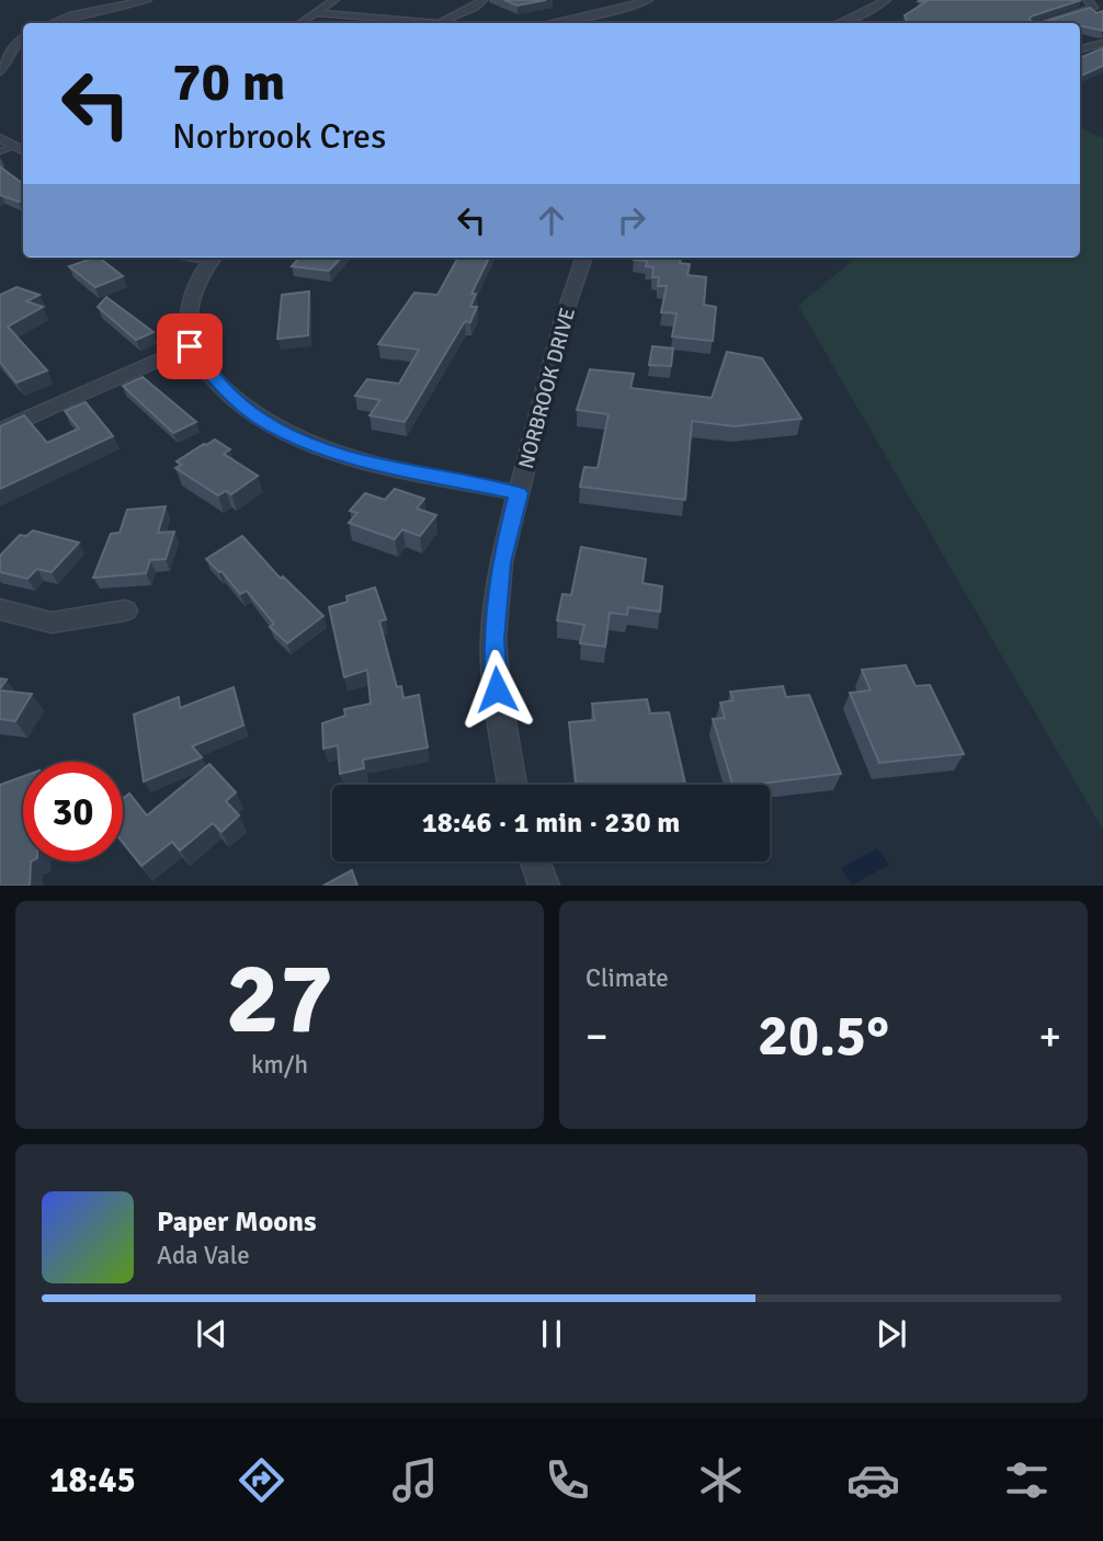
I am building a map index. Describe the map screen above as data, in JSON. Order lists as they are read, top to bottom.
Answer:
{
  "streets": {
    "street": ["NORBROOK DRIVE"]
  },
  "page": {
    "turn": ["70 m", "Norbrook Cres"],
    "limit": "30",
    "trip": "18:46 · 1 min · 230 m",
    "tile": [
      ["27", "km/h"],
      "Climate"
    ],
    "heat": ["−", "20.5°", "+"],
    "song": ["Paper Moons", "Ada Vale"],
    "tabs": "18:45"
  }
}
